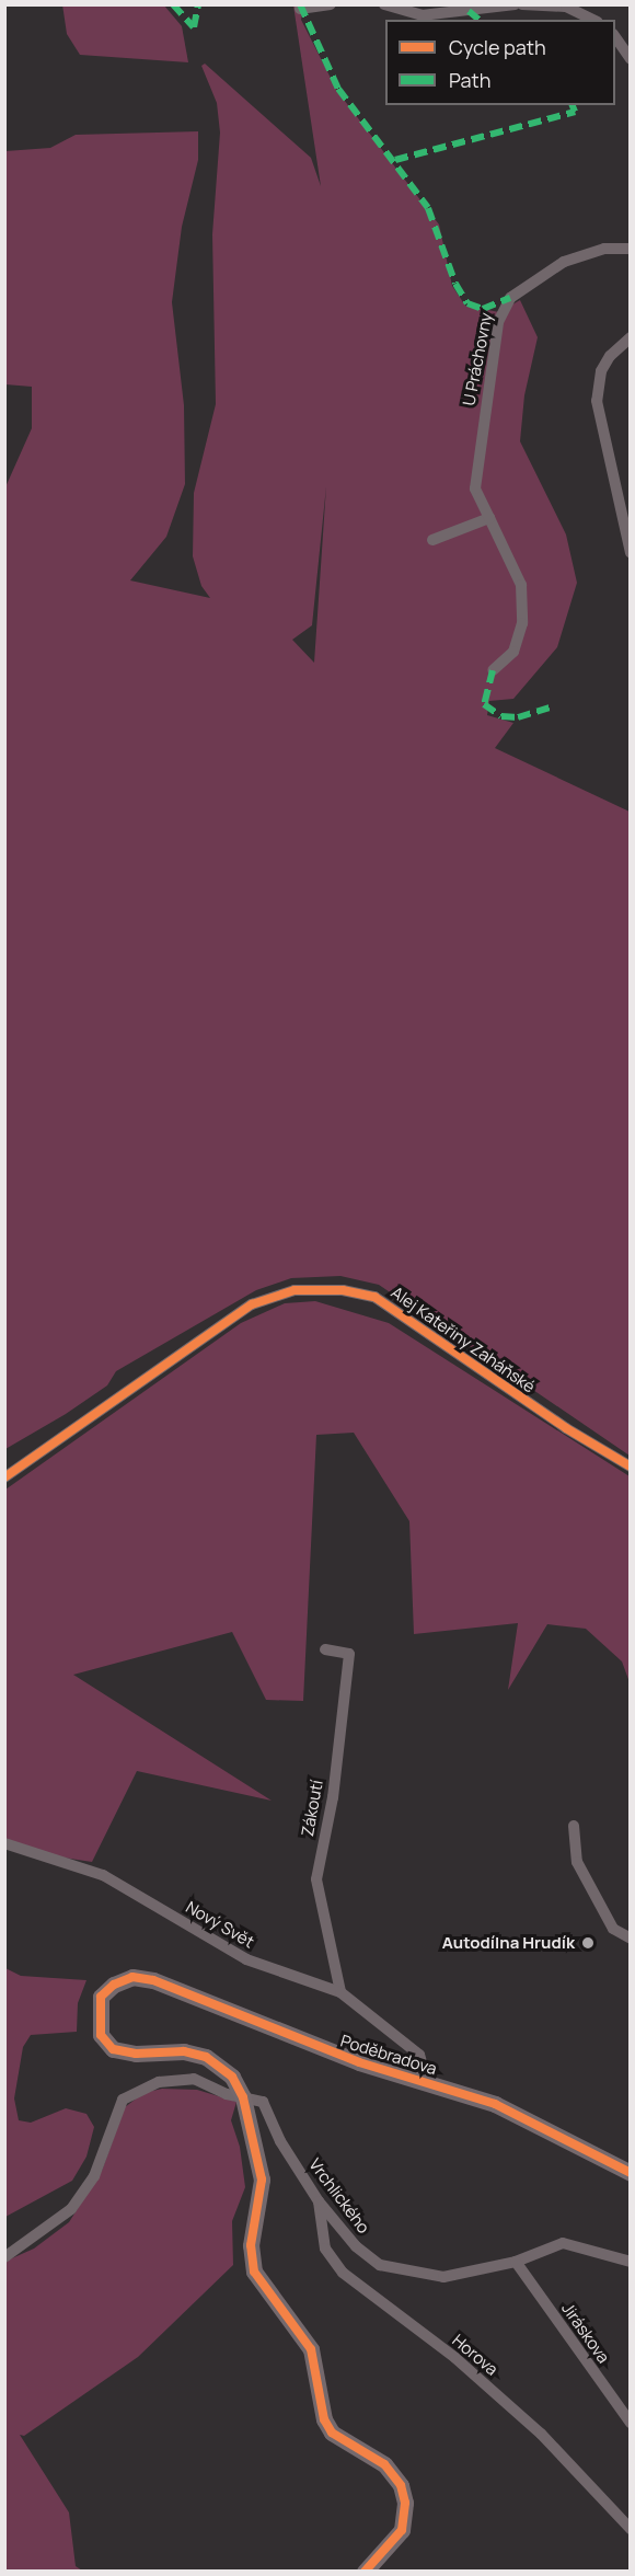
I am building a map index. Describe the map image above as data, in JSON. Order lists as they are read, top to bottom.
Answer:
{
  "streets": {
    "street": [
      "U Práchovny",
      "Alej Kateřiny Zaháňské",
      "Zákoutí",
      "Nový Svět",
      "Poděbradova",
      "Vrchlického",
      "Jiráskova",
      "Horova"
    ]
  },
  "crossings": [
    ["Zákoutí", "Nový Svět"],
    ["Nový Svět", "Poděbradova"],
    ["Poděbradova", "Vrchlického"],
    ["Vrchlického", "Jiráskova"],
    ["Vrchlického", "Horova"]
  ],
  "places": ["Autodílna Hrudík"],
  "legend": ["Cycle path", "Path"]
}
